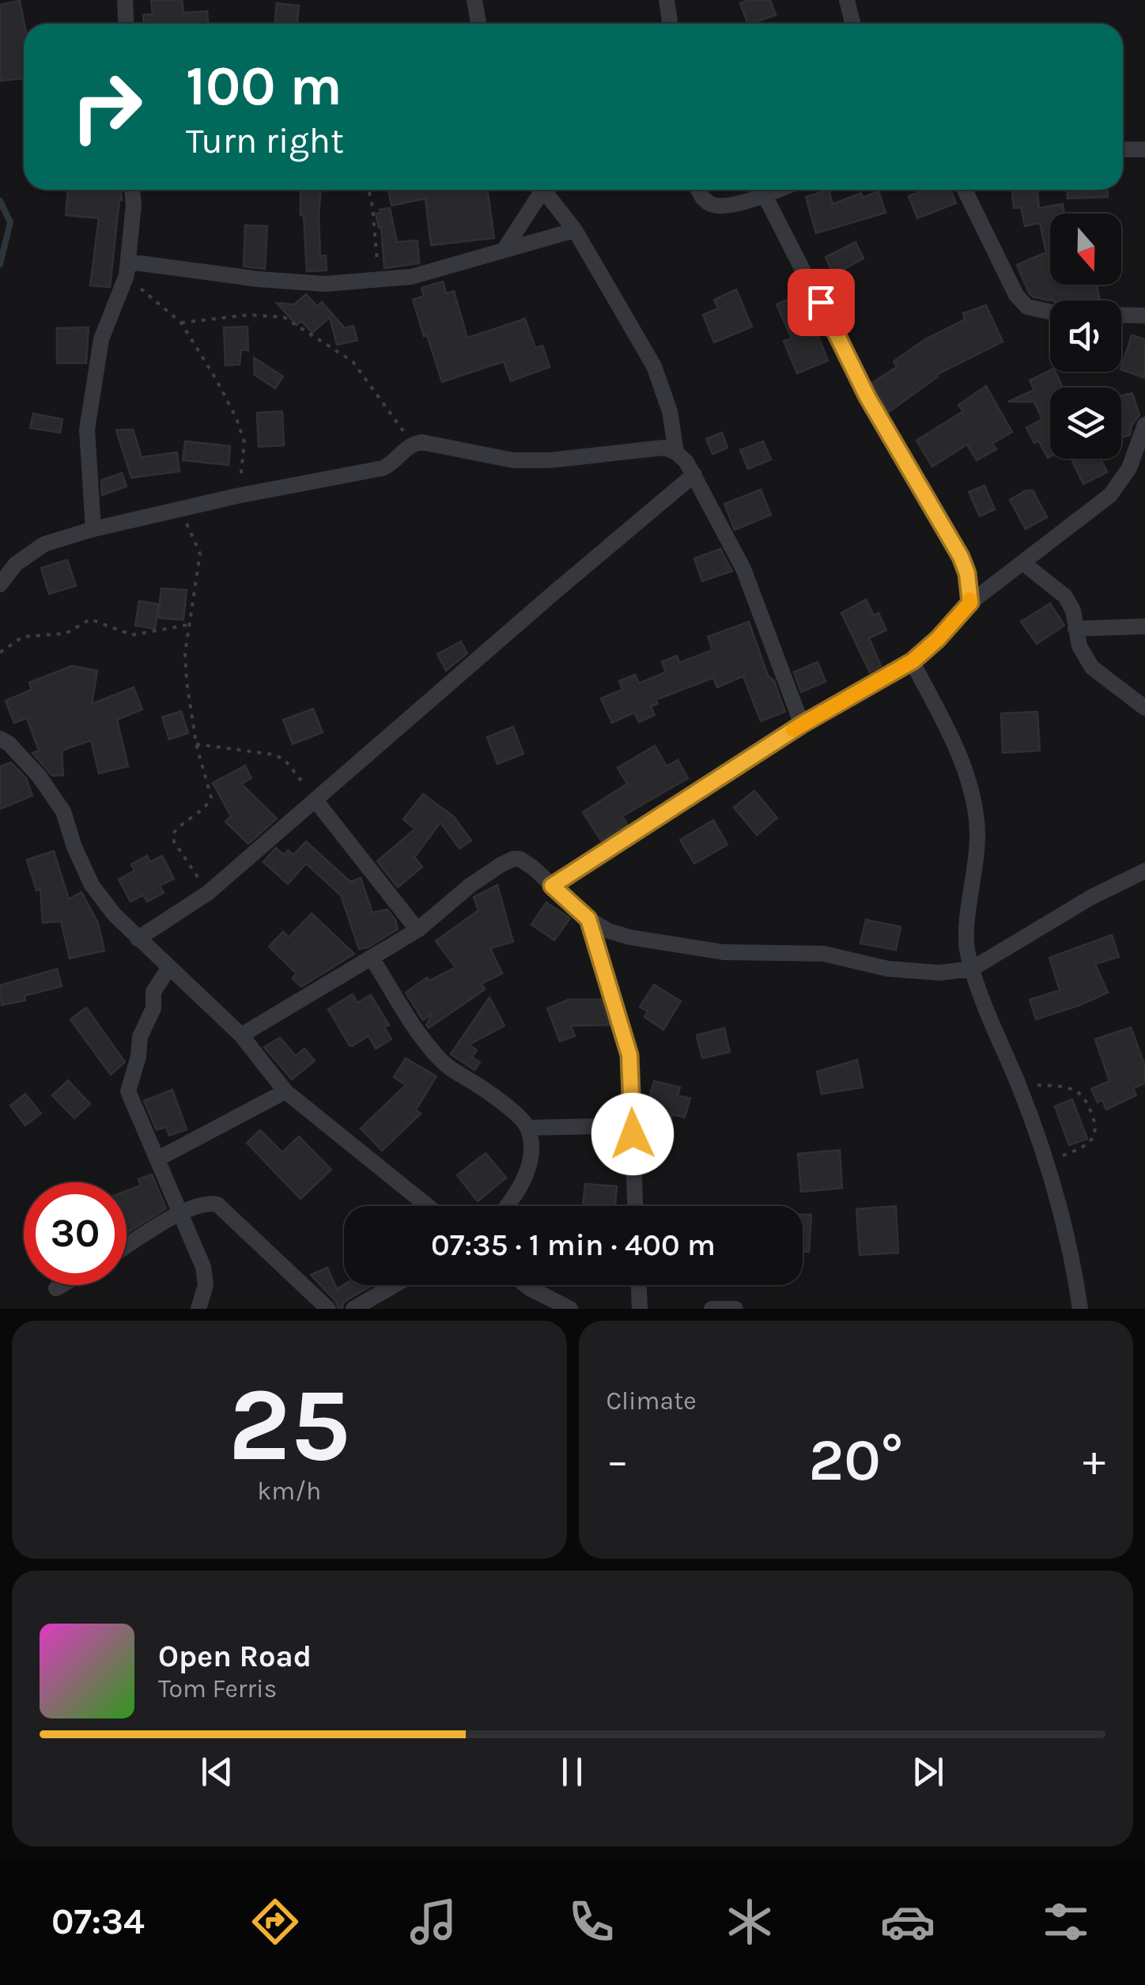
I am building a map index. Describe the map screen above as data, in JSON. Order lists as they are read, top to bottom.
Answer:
{
  "north": "bottom",
  "page": {
    "turn": ["100 m", "Turn right"],
    "limit": "30",
    "trip": "07:35 · 1 min · 400 m",
    "tile": [
      ["25", "km/h"],
      "Climate"
    ],
    "heat": ["−", "20°", "+"],
    "song": ["Open Road", "Tom Ferris"],
    "tabs": "07:34"
  }
}
